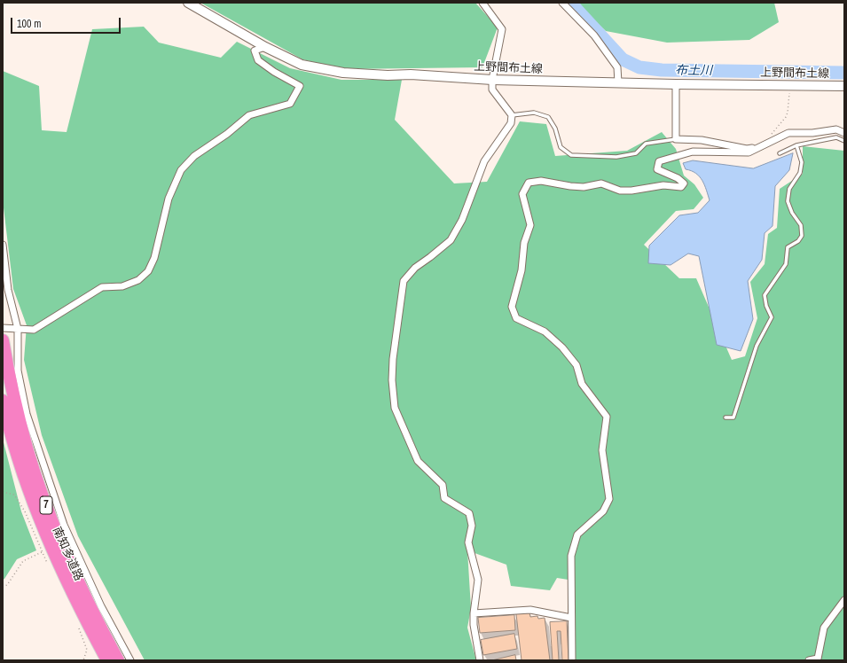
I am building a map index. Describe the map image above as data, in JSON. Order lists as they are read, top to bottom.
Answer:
{
  "streets": {
    "highway": ["7", "南知多道路"],
    "main road": ["上野間布土線"]
  },
  "water": ["布土川"],
  "scale_bar": "100 m"
}
